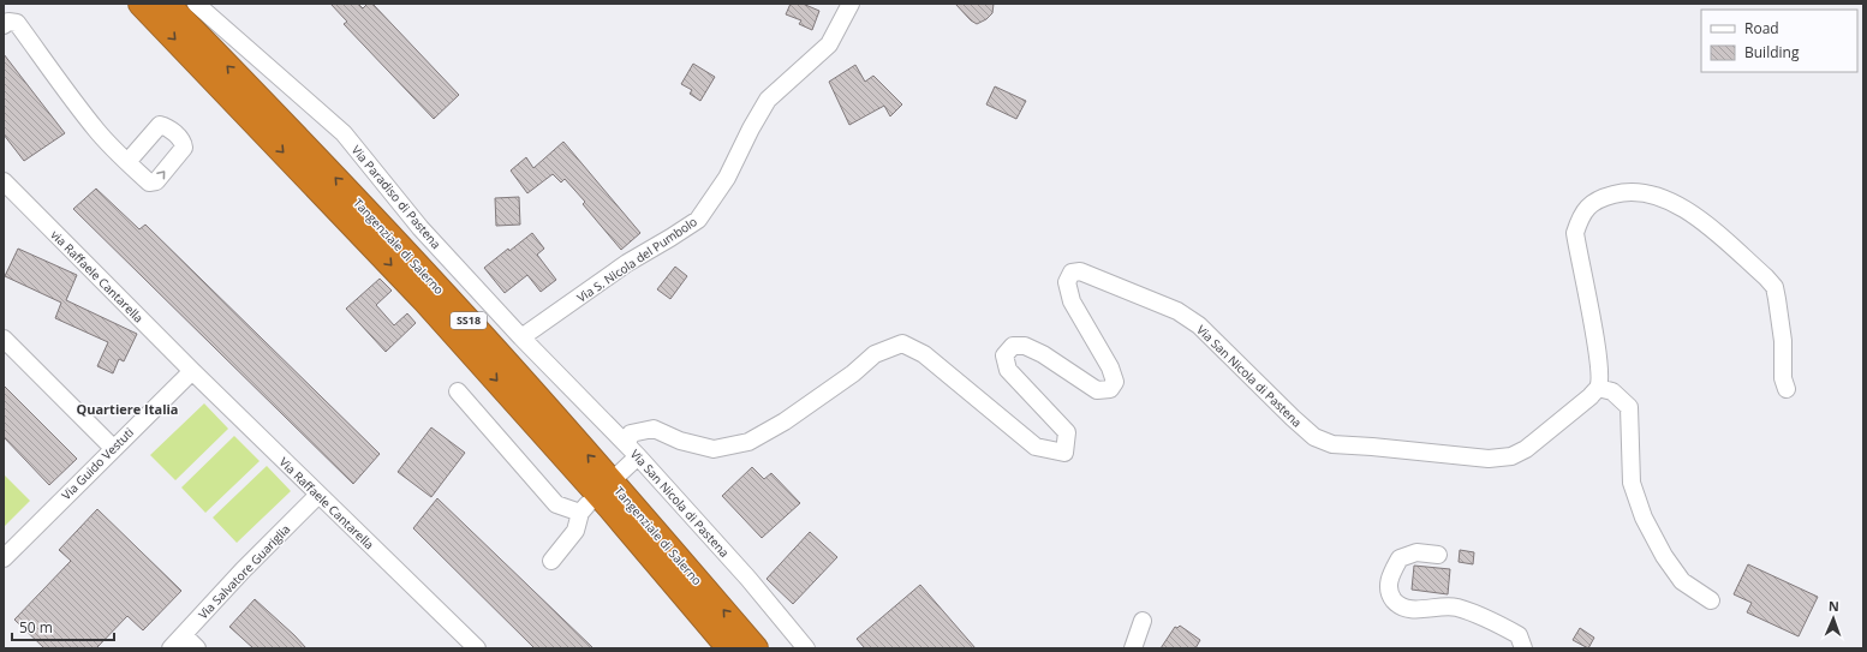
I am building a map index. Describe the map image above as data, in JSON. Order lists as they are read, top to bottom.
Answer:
{
  "streets": {
    "highway": ["Tangenziale di Salerno", "SS18"],
    "street": [
      "Via Paradiso di Pastena",
      "Via S. Nicola del Pumbolo",
      "via Raffaele Cantarella",
      "Via San Nicola di Pastena",
      "Via Guido Vestuti",
      "Via Raffaele Cantarella",
      "Via Salvatore Guariglia"
    ]
  },
  "crossings": [
    ["Via Paradiso di Pastena", "Via S. Nicola del Pumbolo"],
    ["Via Paradiso di Pastena", "Via San Nicola di Pastena"],
    ["via Raffaele Cantarella", "Via Guido Vestuti"],
    ["via Raffaele Cantarella", "Via Raffaele Cantarella"],
    ["Via Guido Vestuti", "Via Raffaele Cantarella"],
    ["Via Raffaele Cantarella", "Via Salvatore Guariglia"]
  ],
  "districts": ["Quartiere Italia"],
  "legend": ["Road", "Building"],
  "scale_bar": "50 m",
  "north": "top"
}
